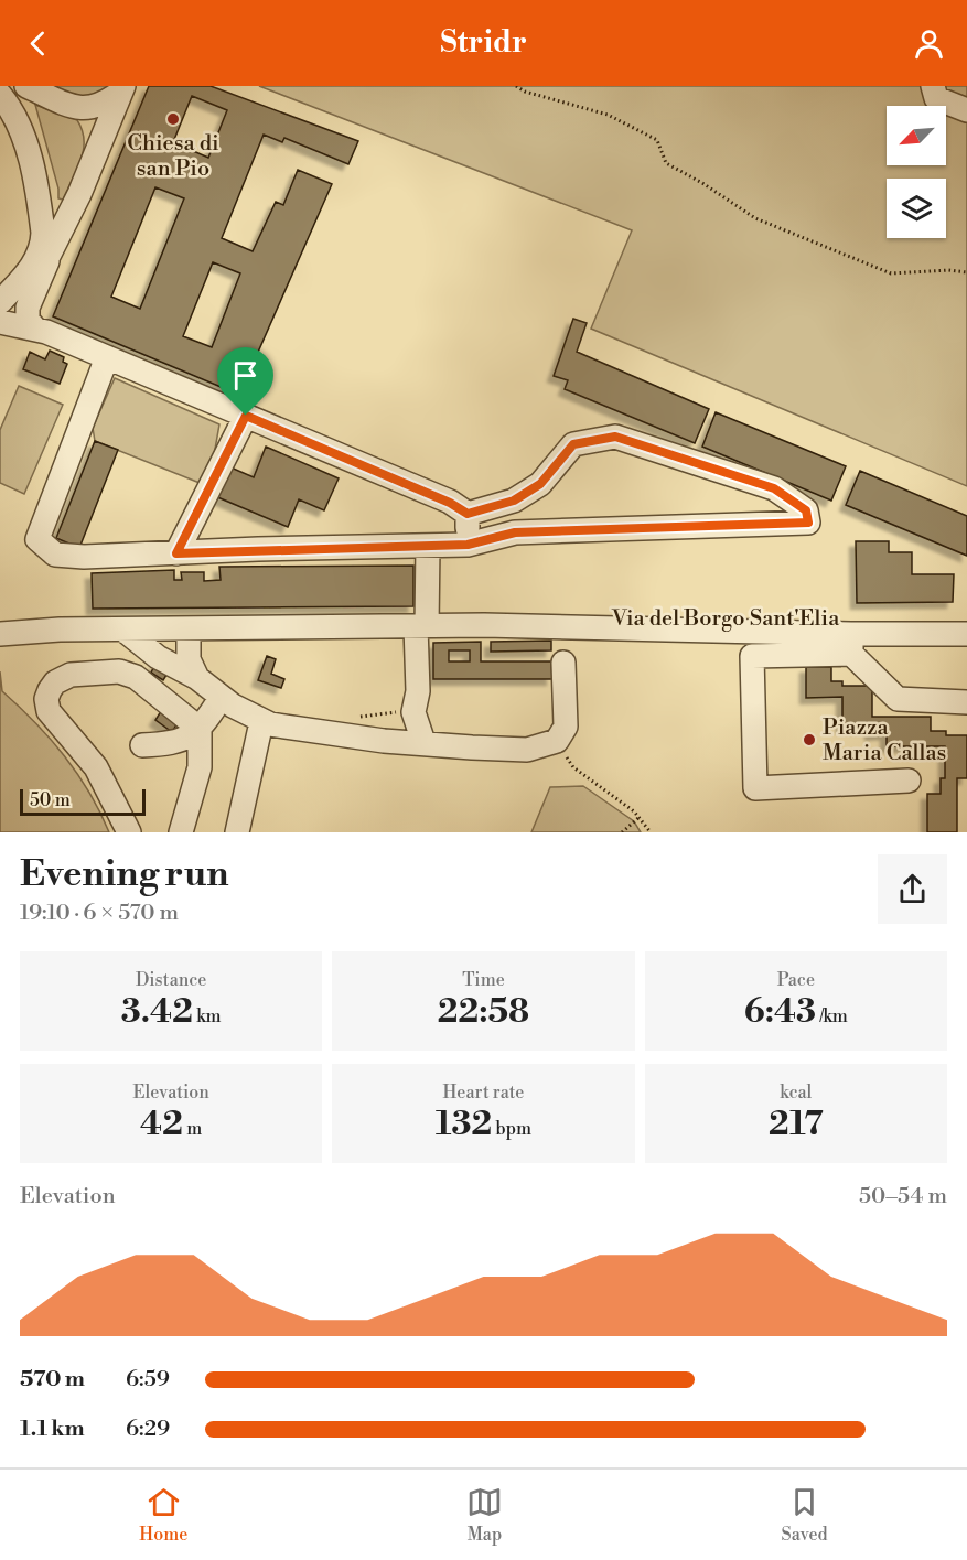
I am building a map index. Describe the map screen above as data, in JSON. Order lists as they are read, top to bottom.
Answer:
{
  "streets": {
    "street": ["Via del Borgo Sant'Elia"]
  },
  "places": ["Chiesa di san Pio", "Piazza Maria Callas"],
  "scale_bar": "50 m",
  "north": "bottom left",
  "page": {
    "header": "Stridr",
    "scale": "50 m",
    "heading": ["Evening run", "19:10 · 6 × 570 m"],
    "stats": [
      ["Distance", "3.42 km"],
      ["Time", "22:58"],
      ["Pace", "6:43 /km"],
      ["Elevation", "42 m"],
      ["Heart rate", "132 bpm"],
      ["kcal", "217"]
    ],
    "chart": ["Elevation", "50–54 m"],
    "list": [
      {
        "name": "570 m",
        "note": "6:59"
      },
      {
        "name": "1.1 km",
        "note": "6:29"
      }
    ],
    "tabs": ["Home", "Map", "Saved"]
  }
}
